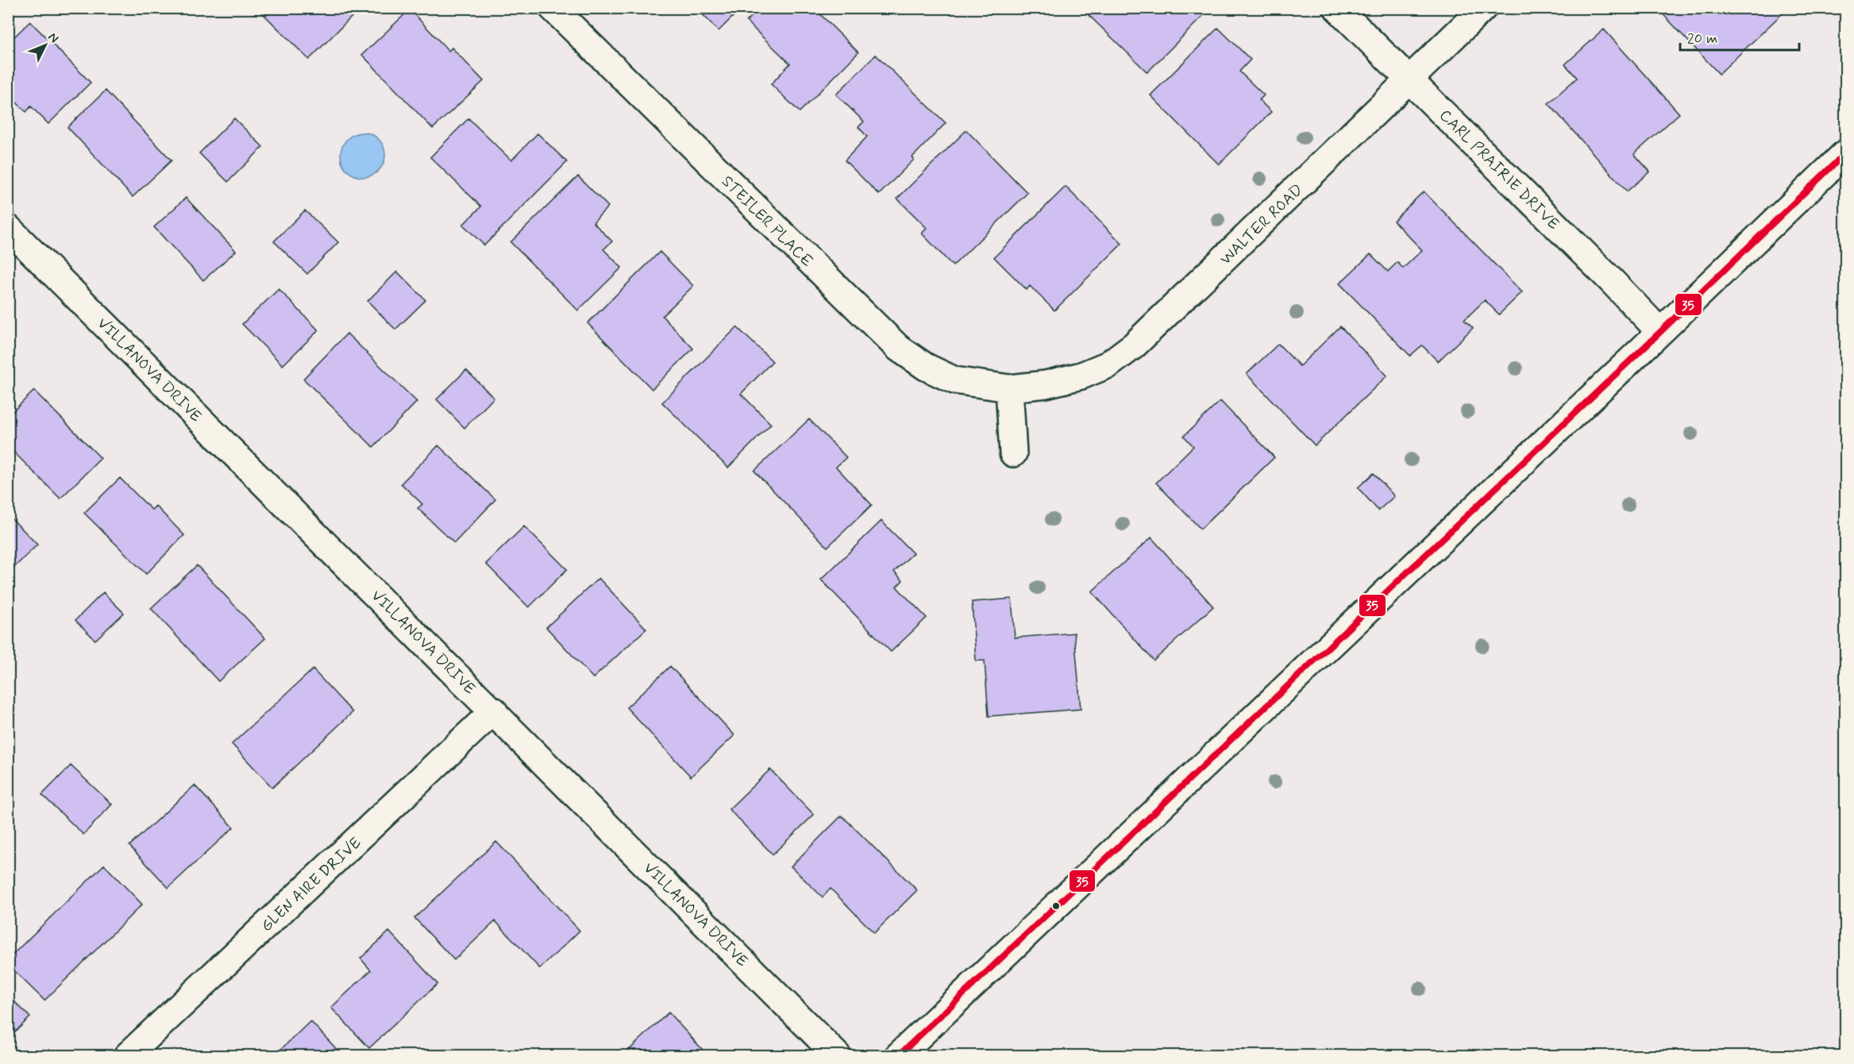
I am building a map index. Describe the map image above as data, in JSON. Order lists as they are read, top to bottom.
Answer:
{
  "streets": {
    "street": [
      "CARL PRAIRIE DRIVE",
      "STEILER PLACE",
      "WALTER ROAD",
      "VILLANOVA DRIVE",
      "GLEN AIRE DRIVE"
    ]
  },
  "crossings": [
    ["CARL PRAIRIE DRIVE", "WALTER ROAD"],
    ["STEILER PLACE", "WALTER ROAD"],
    ["VILLANOVA DRIVE", "GLEN AIRE DRIVE"]
  ],
  "lines": ["transit line 35"],
  "scale_bar": "20 m",
  "north": "top right"
}
